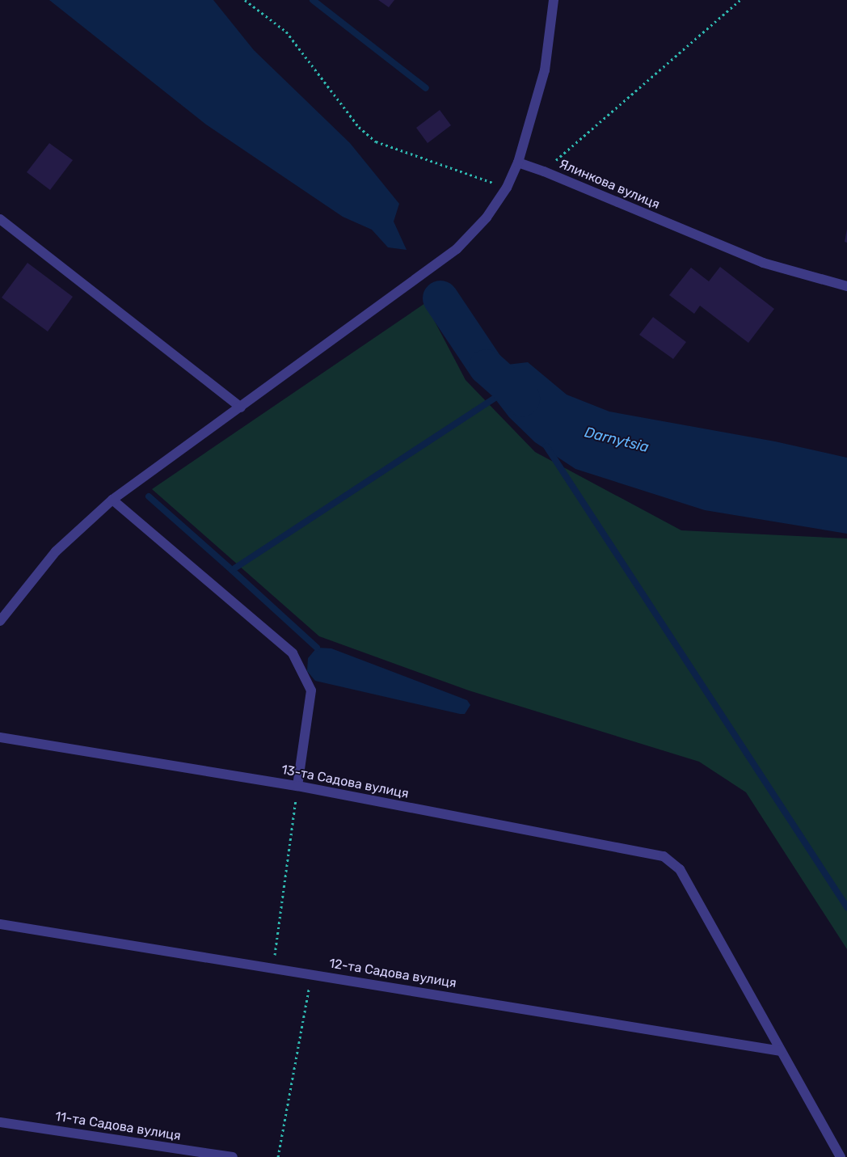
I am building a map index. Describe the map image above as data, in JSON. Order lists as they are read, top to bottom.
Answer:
{
  "streets": {
    "street": [
      "Ялинкова вулиця",
      "13-та Садова вулиця",
      "12-та Садова вулиця",
      "11-та Садова вулиця"
    ]
  },
  "crossings": [
    ["13-та Садова вулиця", "12-та Садова вулиця"]
  ],
  "water": ["Darnytsia"]
}
